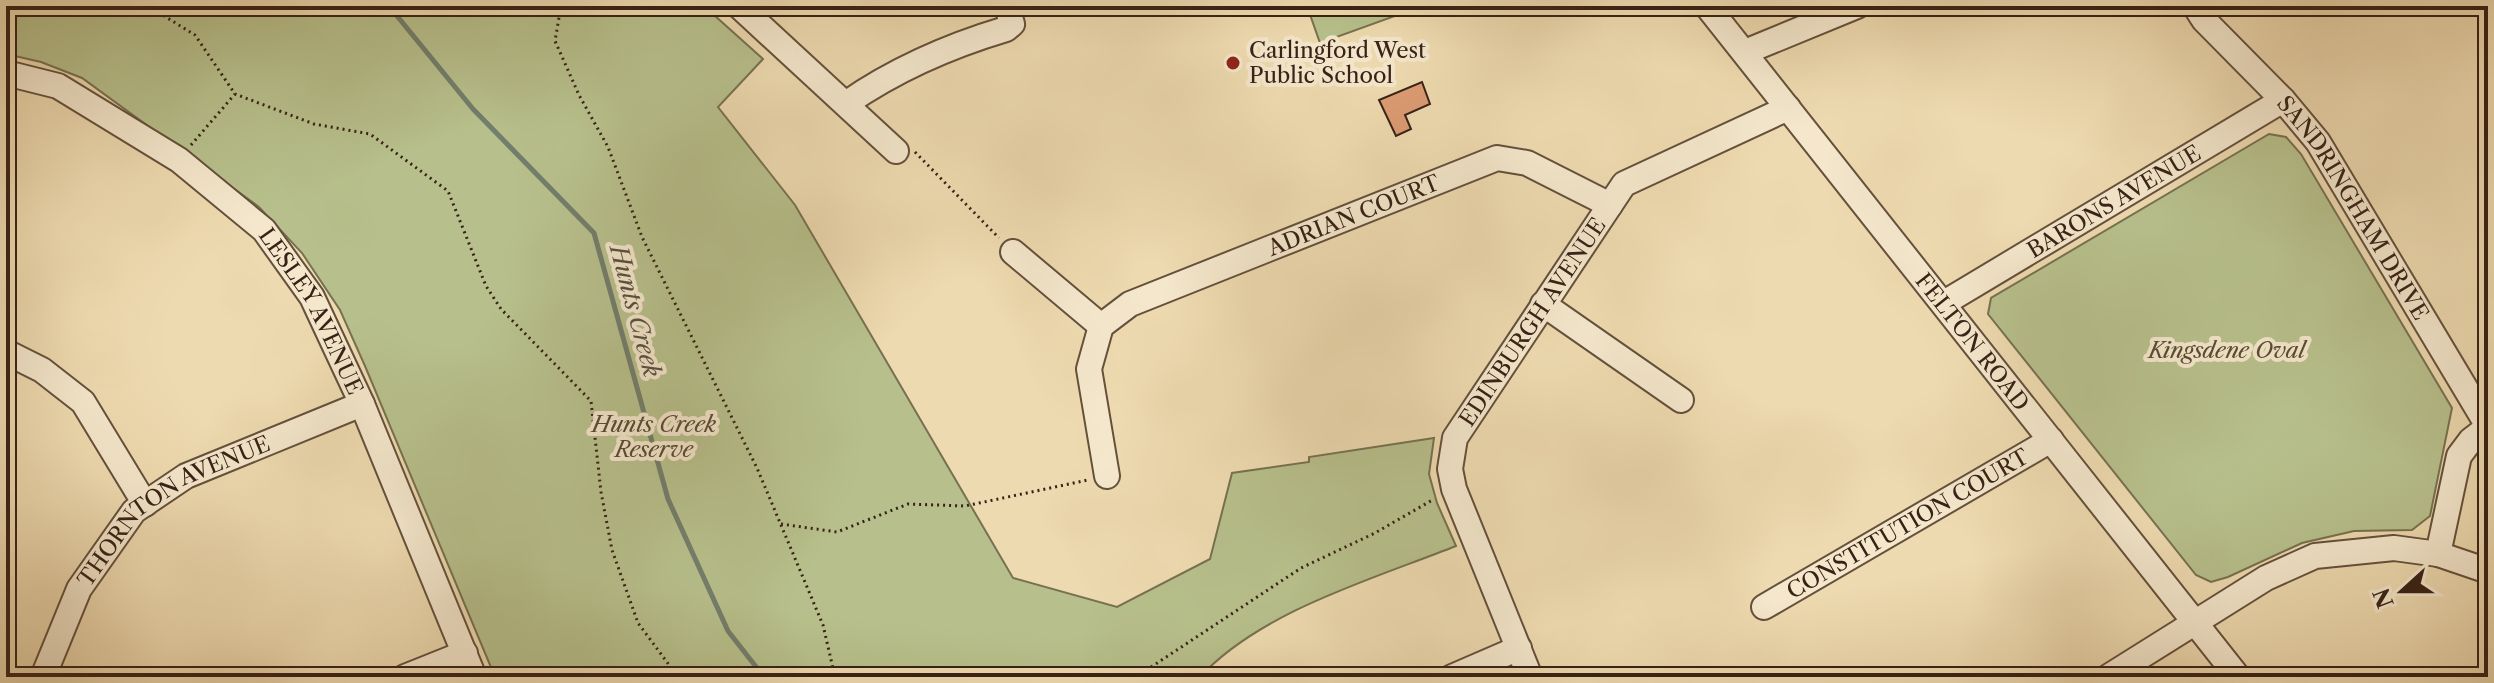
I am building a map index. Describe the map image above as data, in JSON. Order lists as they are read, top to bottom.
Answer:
{
  "streets": {
    "street": [
      "BARONS AVENUE",
      "SANDRINGHAM DRIVE",
      "ADRIAN COURT",
      "LESLEY AVENUE",
      "EDINBURGH AVENUE",
      "FELTON ROAD",
      "THORNTON AVENUE",
      "CONSTITUTION COURT"
    ]
  },
  "crossings": [
    ["BARONS AVENUE", "SANDRINGHAM DRIVE"],
    ["BARONS AVENUE", "FELTON ROAD"],
    ["ADRIAN COURT", "EDINBURGH AVENUE"],
    ["LESLEY AVENUE", "THORNTON AVENUE"],
    ["EDINBURGH AVENUE", "FELTON ROAD"],
    ["FELTON ROAD", "CONSTITUTION COURT"]
  ],
  "water": ["Hunts Creek"],
  "parks": ["Kingsdene Oval", "Hunts Creek Reserve"],
  "places": ["Carlingford West Public School"],
  "north": "left"
}
